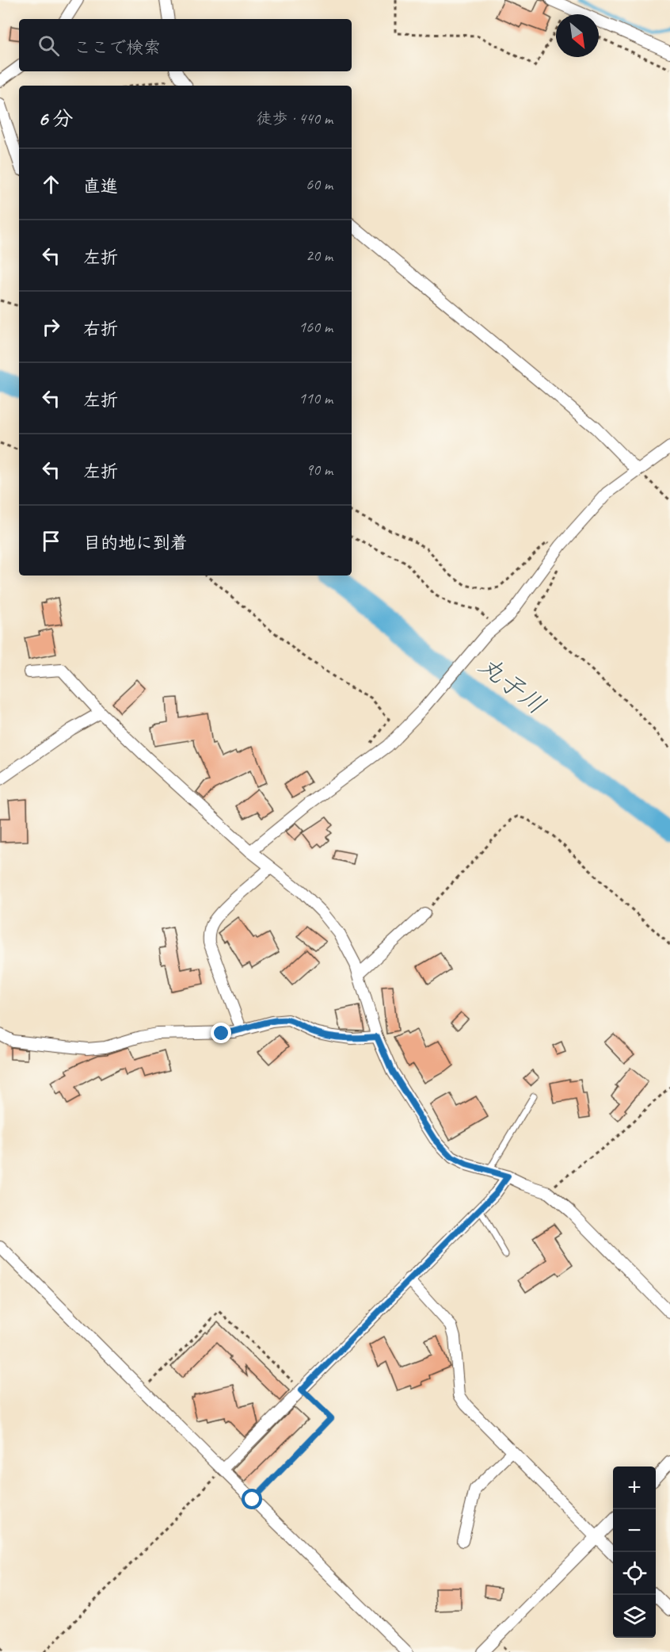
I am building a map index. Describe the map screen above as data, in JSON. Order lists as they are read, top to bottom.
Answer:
{
  "water": ["丸子川"],
  "north": "bottom right",
  "page": {
    "search": "ここで検索",
    "heading": ["6 分", "徒歩 · 440 m"],
    "list": [
      ["直進", "60 m"],
      ["左折", "20 m"],
      ["右折", "160 m"],
      ["左折", "110 m"],
      ["左折", "90 m"],
      "目的地に到着"
    ],
    "map_buttons": ["+", "−"]
  }
}
